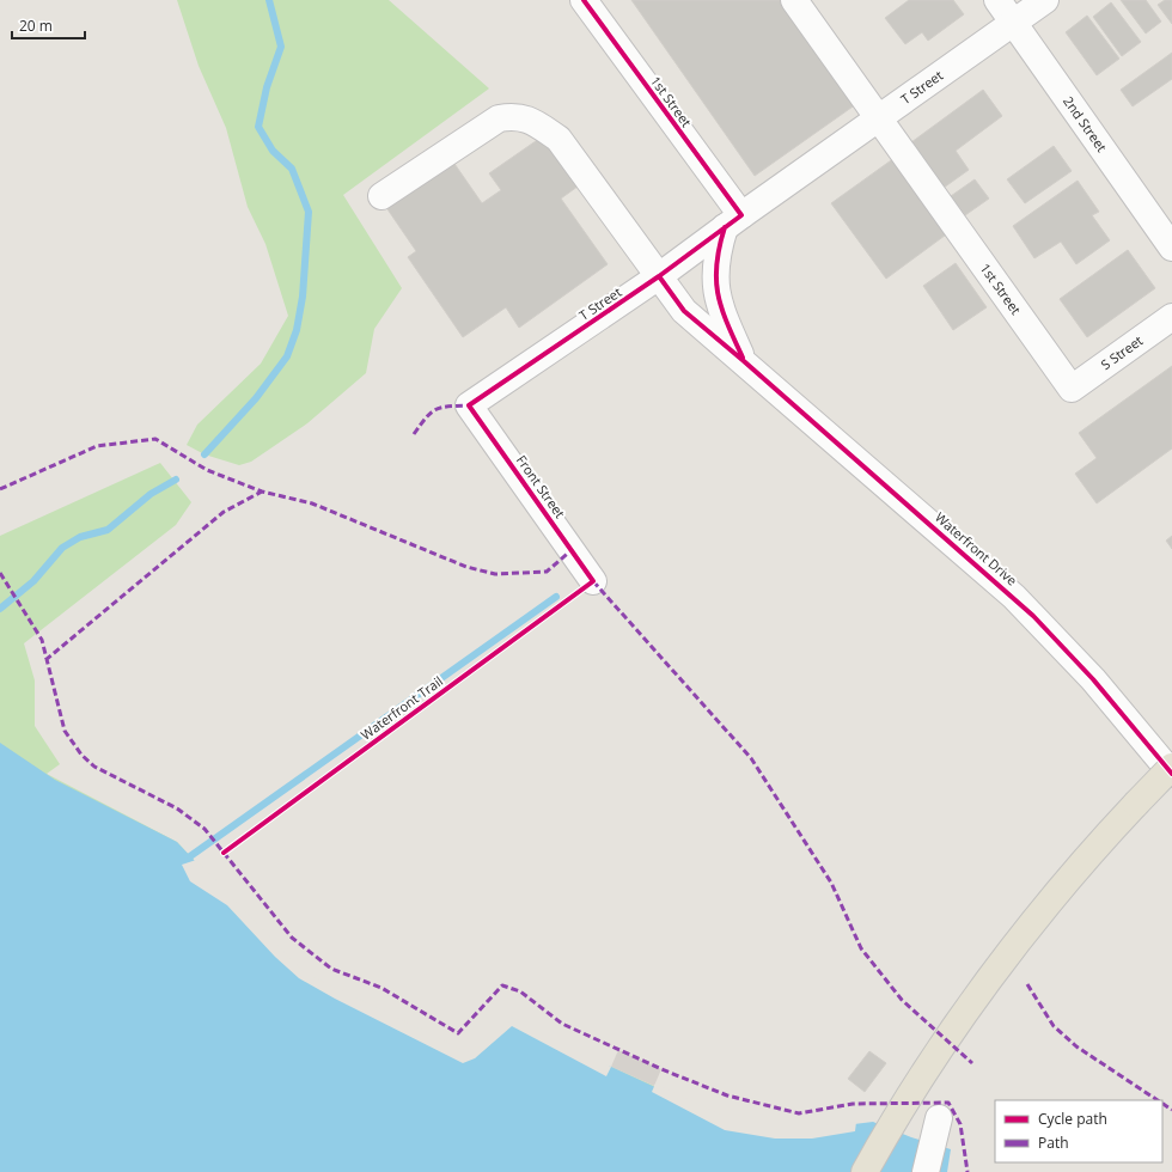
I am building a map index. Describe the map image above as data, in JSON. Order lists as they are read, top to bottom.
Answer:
{
  "streets": {
    "street": [
      "T Street",
      "1st Street",
      "2nd Street",
      "S Street",
      "Front Street",
      "Waterfront Drive"
    ],
    "cycle path": ["Waterfront Trail"]
  },
  "crossings": [
    ["T Street", "1st Street"],
    ["T Street", "2nd Street"],
    ["T Street", "Front Street"],
    ["T Street", "Waterfront Drive"],
    ["1st Street", "S Street"],
    ["1st Street", "Waterfront Drive"]
  ],
  "legend": ["Cycle path", "Path"],
  "scale_bar": "20 m"
}
